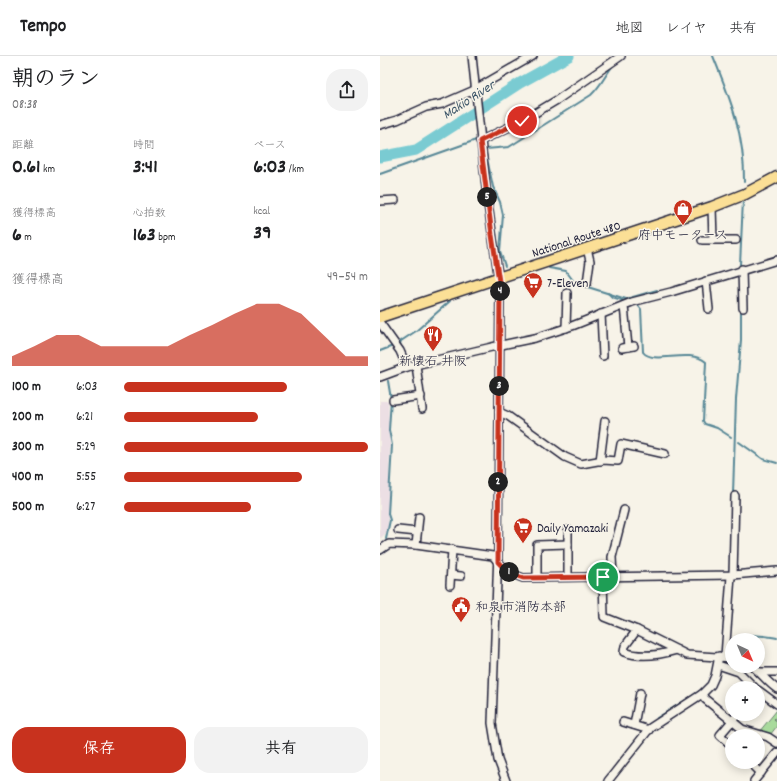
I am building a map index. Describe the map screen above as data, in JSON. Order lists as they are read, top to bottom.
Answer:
{
  "streets": {
    "highway": ["National Route 480"]
  },
  "water": ["Makio River"],
  "places": {
    "shop": ["府中モータース"],
    "supermarket": ["7-Eleven", "Daily Yamazaki"],
    "restaurant": ["新懐石 井阪"],
    "public building": ["和泉市消防本部"]
  },
  "north": "bottom right",
  "page": {
    "header": "Tempo",
    "nav": ["地図", "レイヤ", "共有"],
    "heading": ["朝のラン", "08:38"],
    "stats": [
      ["距離", "0.61 km"],
      ["時間", "3:41"],
      ["ペース", "6:03 /km"],
      ["獲得標高", "6 m"],
      ["心拍数", "163 bpm"],
      ["kcal", "39"]
    ],
    "pins": [
      "5",
      "4",
      "3",
      "2",
      "1"
    ],
    "chart": ["獲得標高", "49–54 m"],
    "list": [
      {
        "name": "100 m",
        "note": "6:03"
      },
      {
        "name": "200 m",
        "note": "6:21"
      },
      {
        "name": "300 m",
        "note": "5:29"
      },
      {
        "name": "400 m",
        "note": "5:55"
      },
      {
        "name": "500 m",
        "note": "6:27"
      }
    ],
    "map_buttons": ["+", "−"],
    "buttons": ["保存", "共有"]
  }
}
